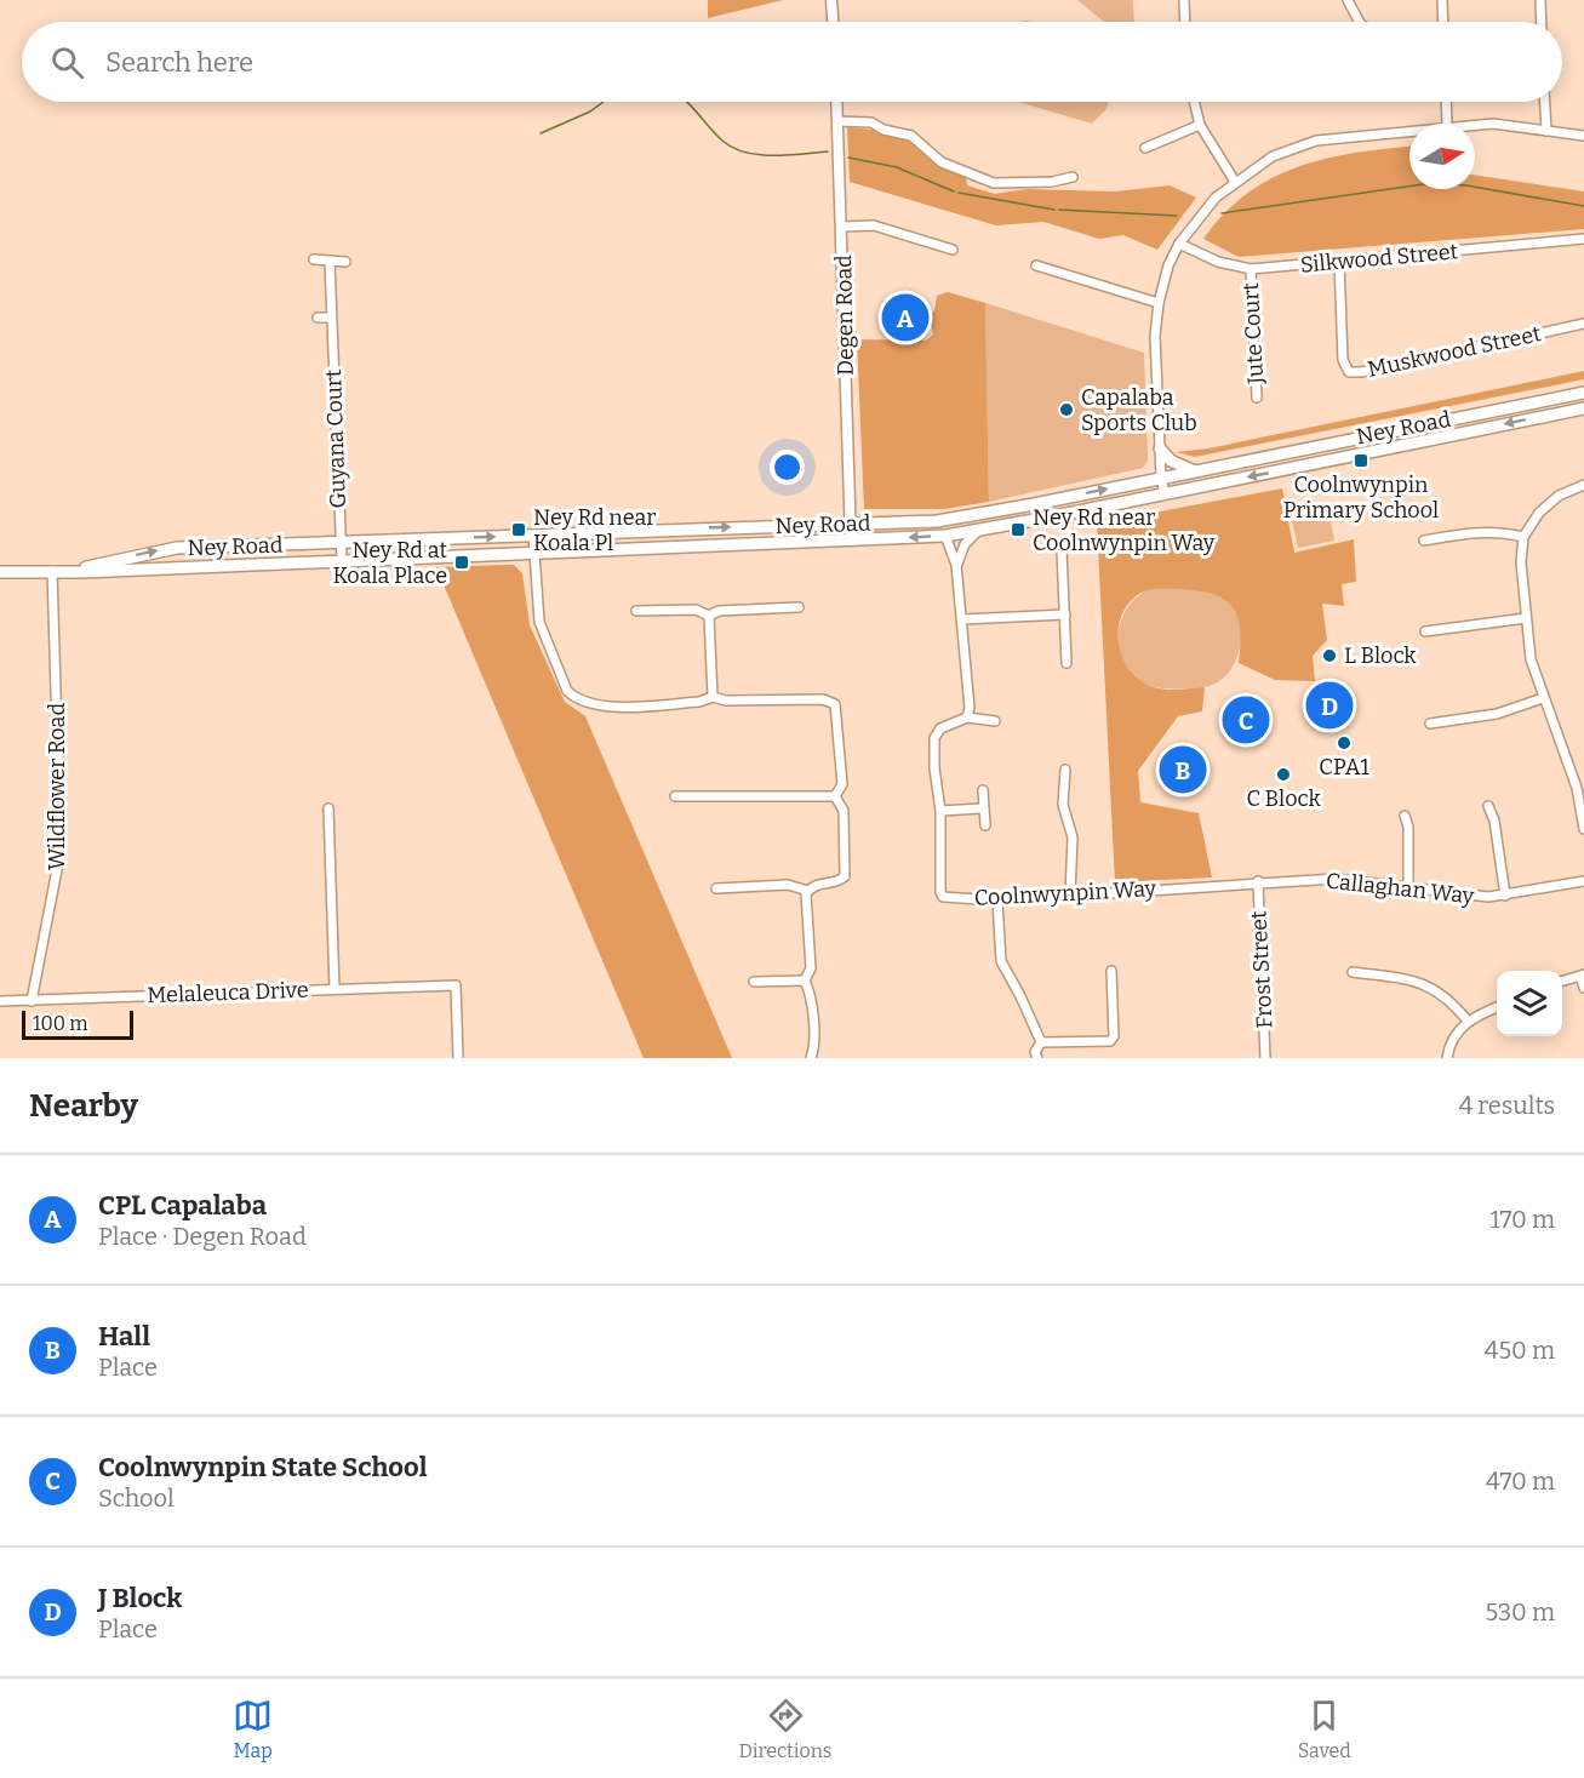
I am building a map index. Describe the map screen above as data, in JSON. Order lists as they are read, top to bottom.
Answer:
{
  "streets": {
    "main road": ["Ney Road"],
    "street": [
      "Silkwood Street",
      "Degen Road",
      "Jute Court",
      "Muskwood Street",
      "Guyana Court",
      "Wildflower Road",
      "Callaghan Way",
      "Coolnwynpin Way",
      "Frost Street",
      "Melaleuca Drive"
    ]
  },
  "crossings": [
    ["Silkwood Street", "Jute Court"],
    ["Silkwood Street", "Muskwood Street"],
    ["Degen Road", "Ney Road"],
    ["Ney Road", "Guyana Court"],
    ["Ney Road", "Wildflower Road"],
    ["Wildflower Road", "Melaleuca Drive"],
    ["Callaghan Way", "Coolnwynpin Way"],
    ["Callaghan Way", "Frost Street"],
    ["Coolnwynpin Way", "Frost Street"]
  ],
  "places": {
    "other": [
      "Capalaba Sports Club",
      "L Block",
      "CPA1",
      "C Block"
    ],
    "transit": [
      "Coolnwynpin Primary School",
      "Ney Rd near Koala Pl",
      "Ney Rd near Coolnwynpin Way",
      "Ney Rd at Koala Place"
    ]
  },
  "scale_bar": "100 m",
  "north": "right",
  "page": {
    "search": "Search here",
    "pins": [
      "A",
      "D",
      "C",
      "B"
    ],
    "scale": "100 m",
    "heading": ["Nearby", "4 results"],
    "list": [
      {
        "mark": "A",
        "name": "CPL Capalaba",
        "note": "Place · Degen Road",
        "value": "170 m"
      },
      {
        "mark": "B",
        "name": "Hall",
        "note": "Place",
        "value": "450 m"
      },
      {
        "mark": "C",
        "name": "Coolnwynpin State School",
        "note": "School",
        "value": "470 m"
      },
      {
        "mark": "D",
        "name": "J Block",
        "note": "Place",
        "value": "530 m"
      }
    ],
    "nav": ["Map", "Directions", "Saved"]
  }
}
